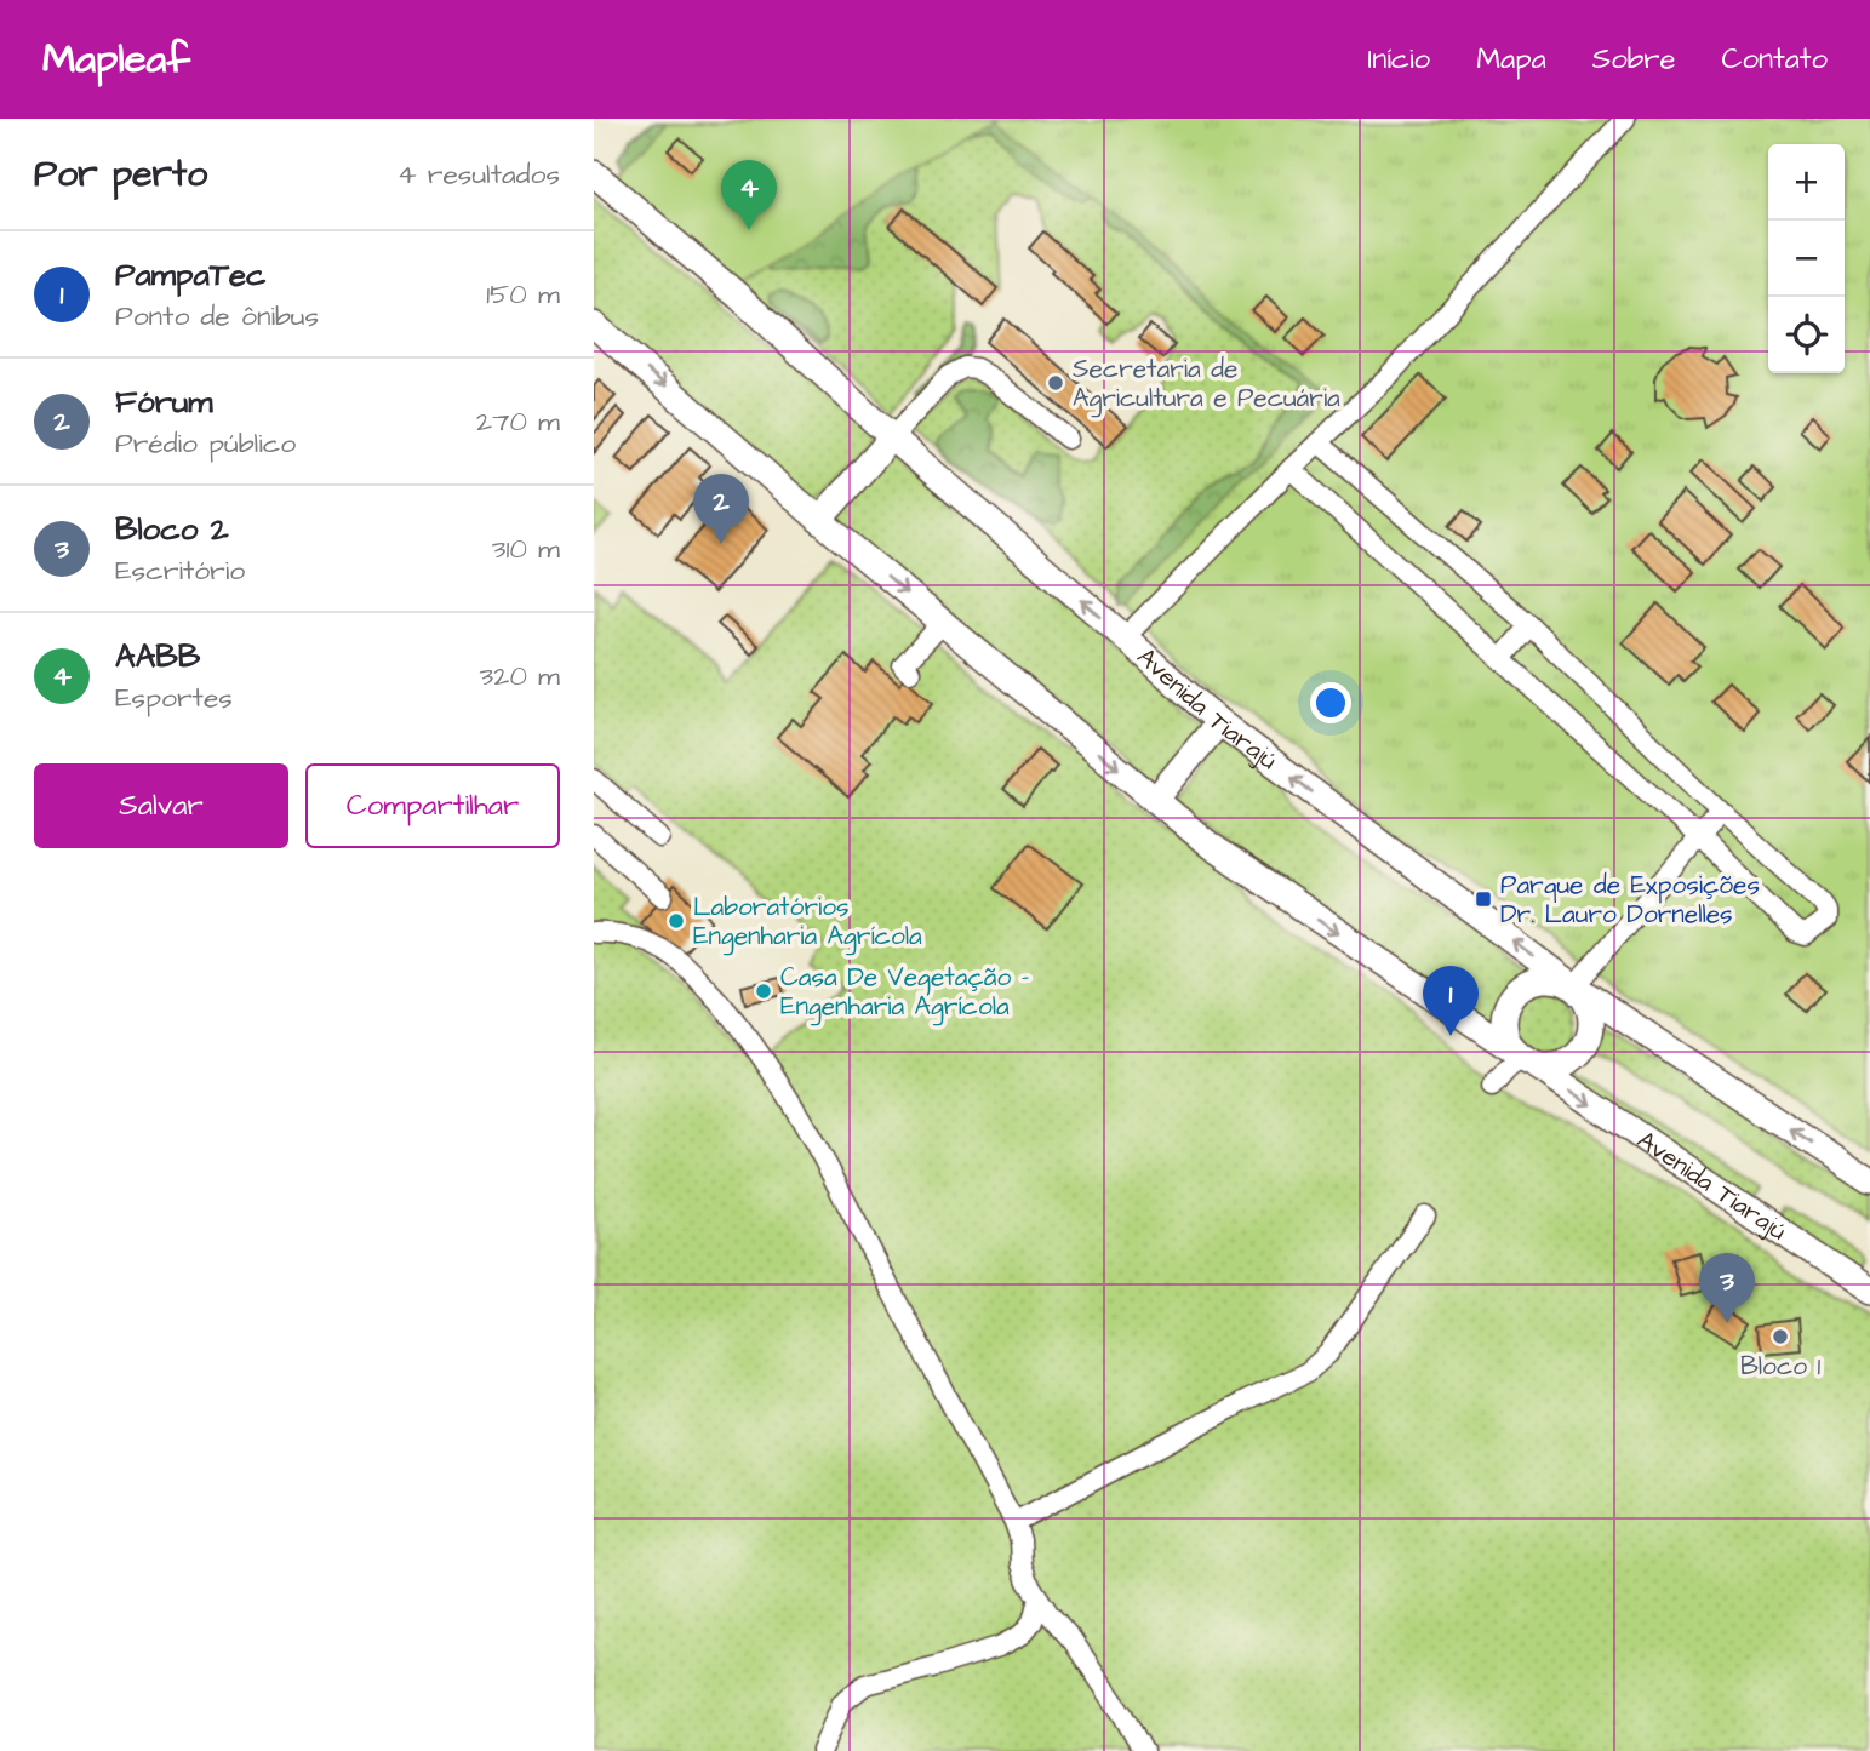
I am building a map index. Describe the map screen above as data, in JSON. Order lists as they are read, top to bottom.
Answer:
{
  "streets": {
    "main road": ["Avenida Tiarajú"]
  },
  "places": {
    "other": [
      "Secretaria de Agricultura e Pecuária",
      "Laboratórios Engenharia Agrícola",
      "Casa De Vegetação - Engenharia Agrícola",
      "Bloco 1"
    ],
    "transit": ["Parque de Exposições Dr. Lauro Dornelles"]
  },
  "page": {
    "header": "Mapleaf",
    "nav": [
      "Início",
      "Mapa",
      "Sobre",
      "Contato"
    ],
    "heading": ["Por perto", "4 resultados"],
    "map_buttons": ["+", "−"],
    "pins": [
      "4",
      "2",
      "1",
      "3"
    ],
    "list": [
      {
        "mark": "1",
        "name": "PampaTec",
        "note": "Ponto de ônibus",
        "value": "150 m"
      },
      {
        "mark": "2",
        "name": "Fórum",
        "note": "Prédio público",
        "value": "270 m"
      },
      {
        "mark": "3",
        "name": "Bloco 2",
        "note": "Escritório",
        "value": "310 m"
      },
      {
        "mark": "4",
        "name": "AABB",
        "note": "Esportes",
        "value": "320 m"
      }
    ],
    "buttons": ["Salvar", "Compartilhar"]
  }
}
